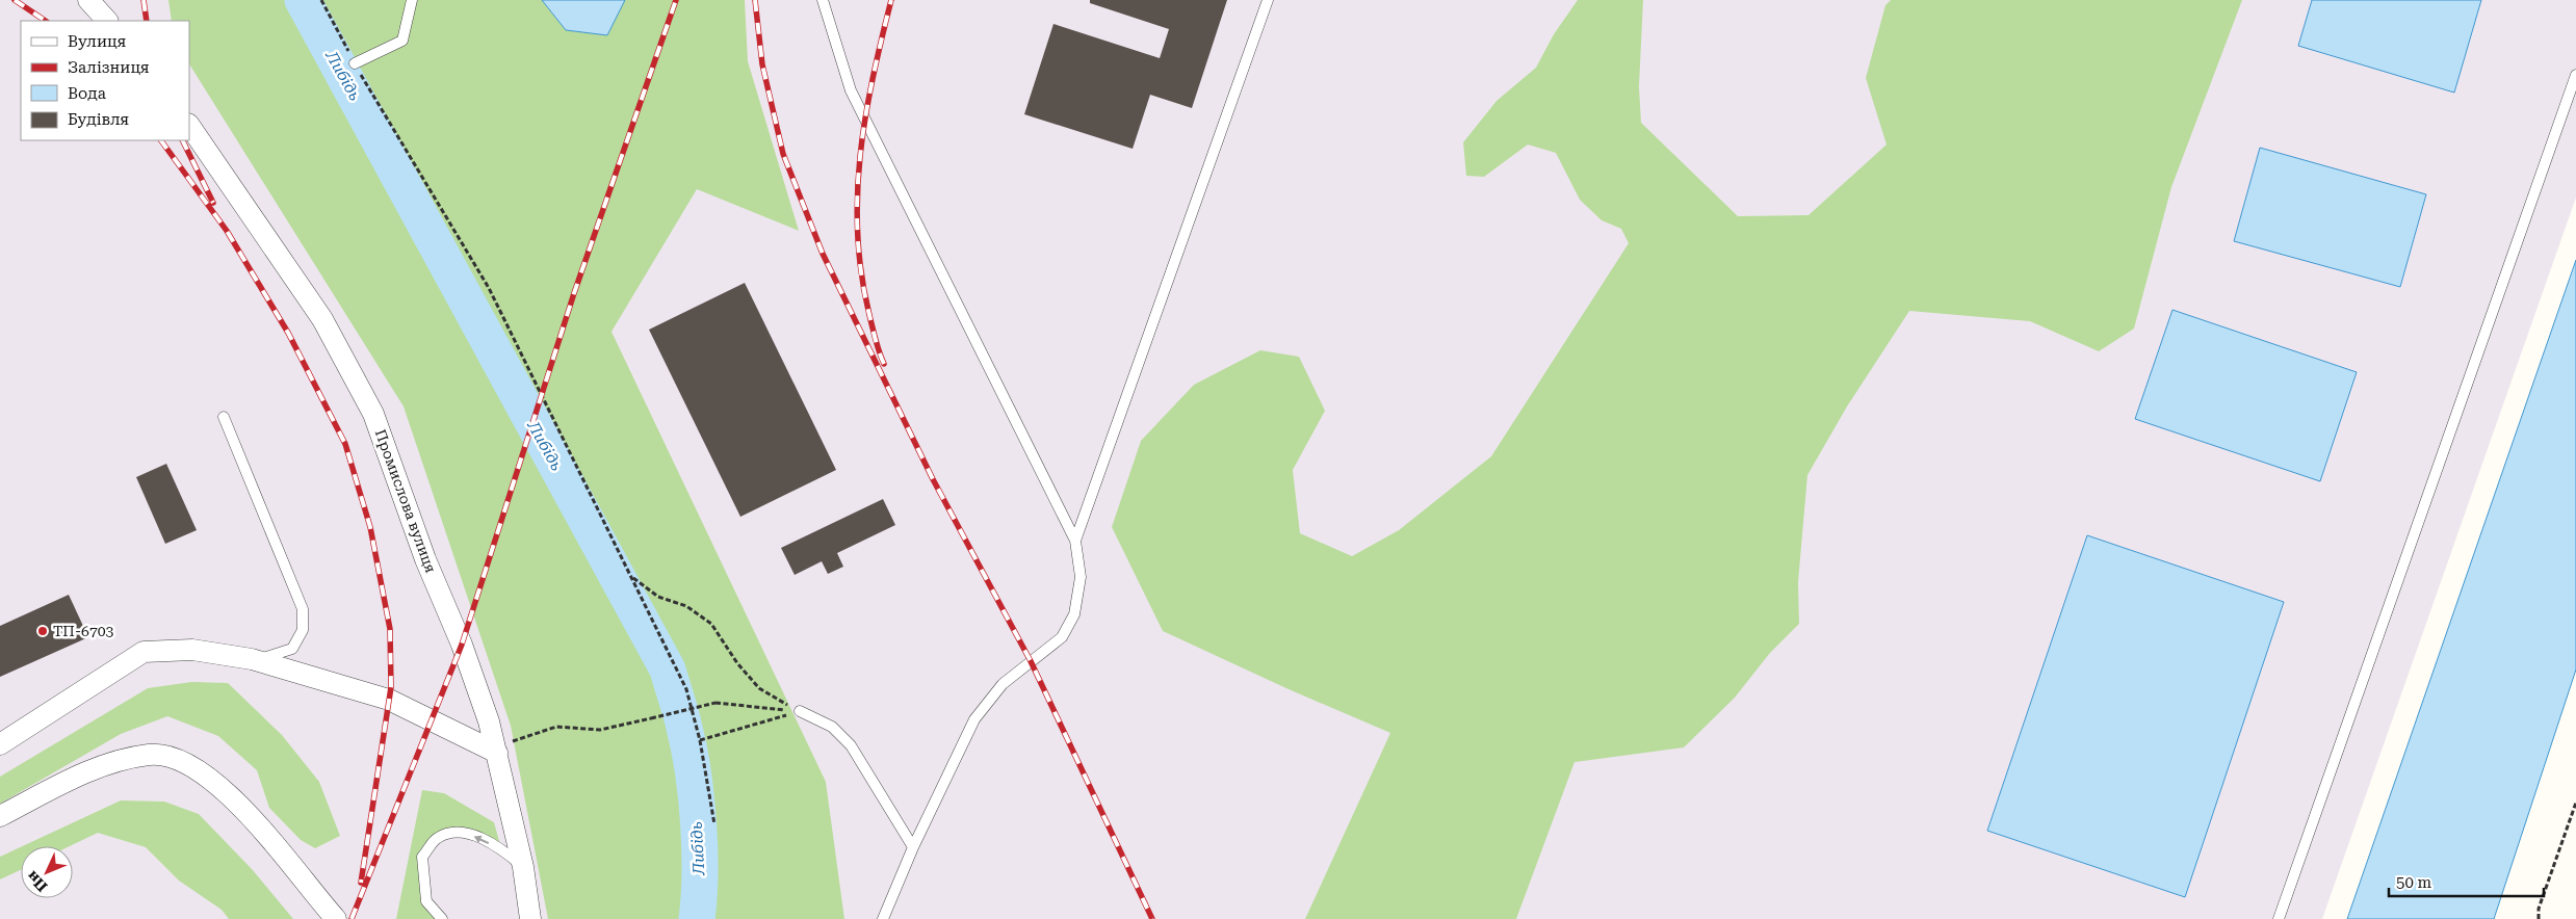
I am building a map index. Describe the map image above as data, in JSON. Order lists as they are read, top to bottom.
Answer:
{
  "streets": {
    "street": ["Промислова вулиця"]
  },
  "water": ["Либідь"],
  "places": ["ТП-6703"],
  "legend": [
    "Вулиця",
    "Залізниця",
    "Вода",
    "Будівля"
  ],
  "scale_bar": "50 m",
  "north": "bottom left"
}
